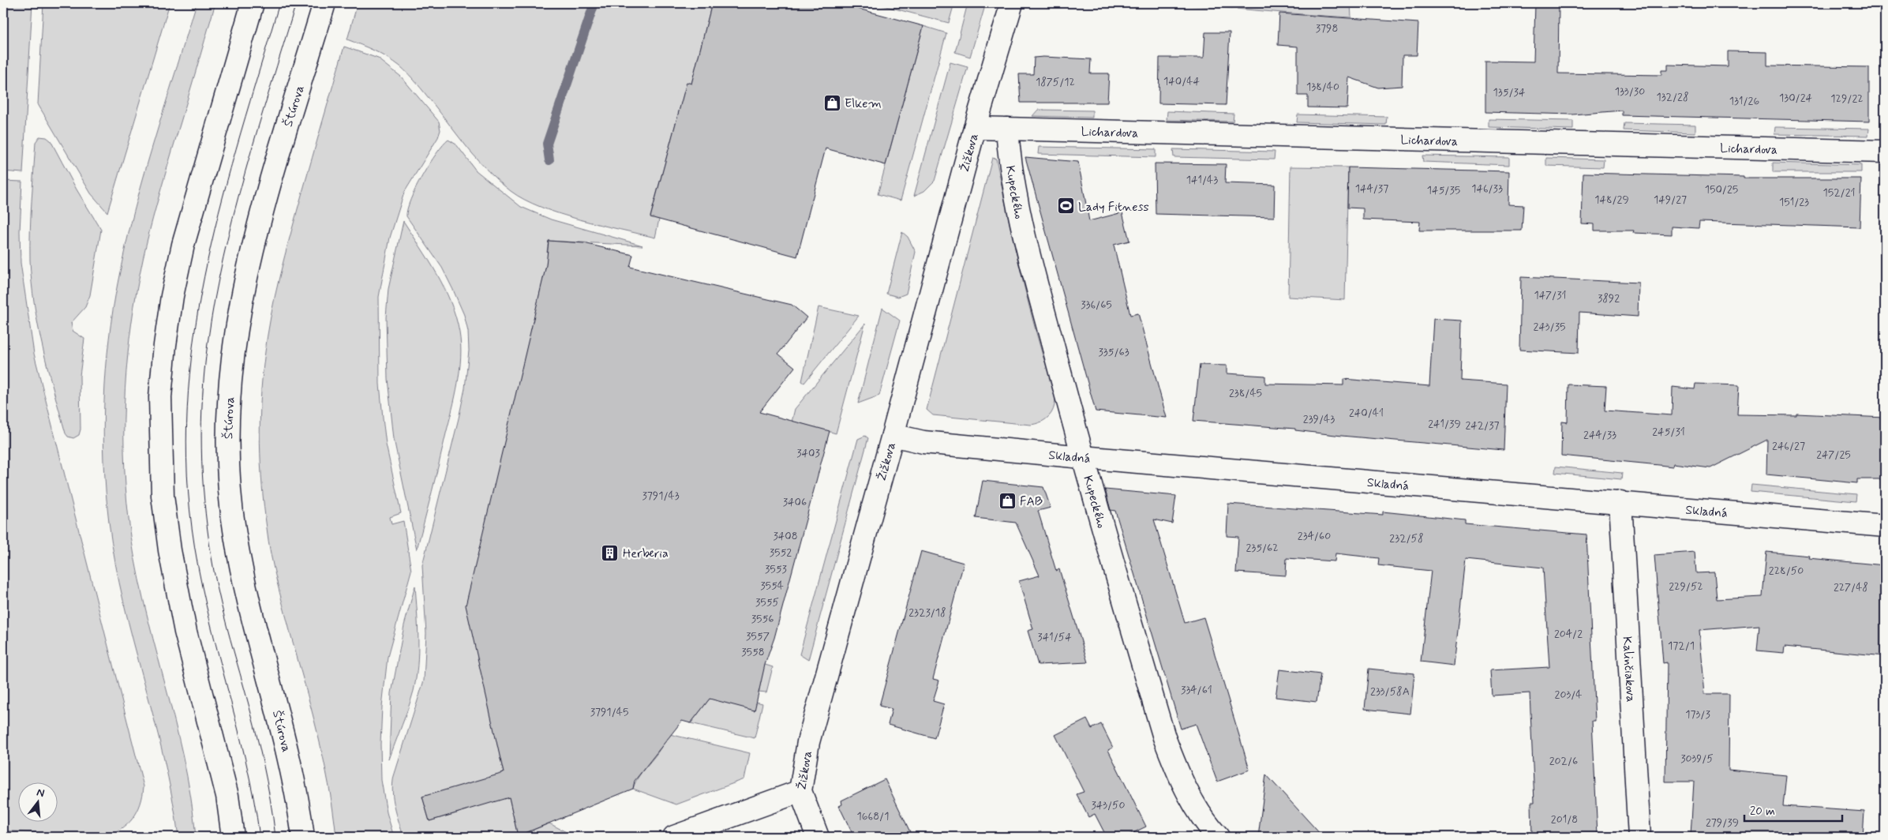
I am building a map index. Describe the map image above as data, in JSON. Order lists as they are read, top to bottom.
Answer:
{
  "streets": {
    "street": [
      "Štúrova",
      "Lichardova",
      "Žižkova",
      "Kupeckého",
      "Skladná",
      "Kalinčiakova"
    ]
  },
  "crossings": [
    ["Lichardova", "Žižkova"],
    ["Lichardova", "Kupeckého"],
    ["Žižkova", "Skladná"],
    ["Kupeckého", "Skladná"],
    ["Skladná", "Kalinčiakova"]
  ],
  "places": {
    "shop": ["Elkem", "FAB"],
    "sports": ["Lady Fitness"],
    "building": ["Herberia"]
  },
  "house_numbers": [
    "3798",
    "140/44",
    "1875/12",
    "138/40",
    "133/30",
    "135/34",
    "132/28",
    "130/24",
    "129/22",
    "131/26",
    "141/43",
    "144/37",
    "146/33",
    "150/25",
    "145/35",
    "152/21",
    "148/29",
    "149/27",
    "151/23",
    "147/31",
    "3892",
    "336/65",
    "243/35",
    "335/63",
    "238/45",
    "240/41",
    "239/43",
    "241/39",
    "242/37",
    "245/31",
    "244/33",
    "246/27",
    "3403",
    "247/25",
    "3791/43",
    "3406",
    "3408",
    "234/60",
    "232/58",
    "235/62",
    "3552",
    "3553",
    "228/50",
    "3554",
    "229/52",
    "227/48",
    "3555",
    "2323/18",
    "3556",
    "204/2",
    "3557",
    "341/54",
    "172/1",
    "3558",
    "334/61",
    "233/58A",
    "203/4",
    "3791/45",
    "173/3",
    "3039/5",
    "202/6",
    "343/50",
    "1668/1",
    "201/8",
    "279/39"
  ],
  "scale_bar": "20 m",
  "north": "top"
}
